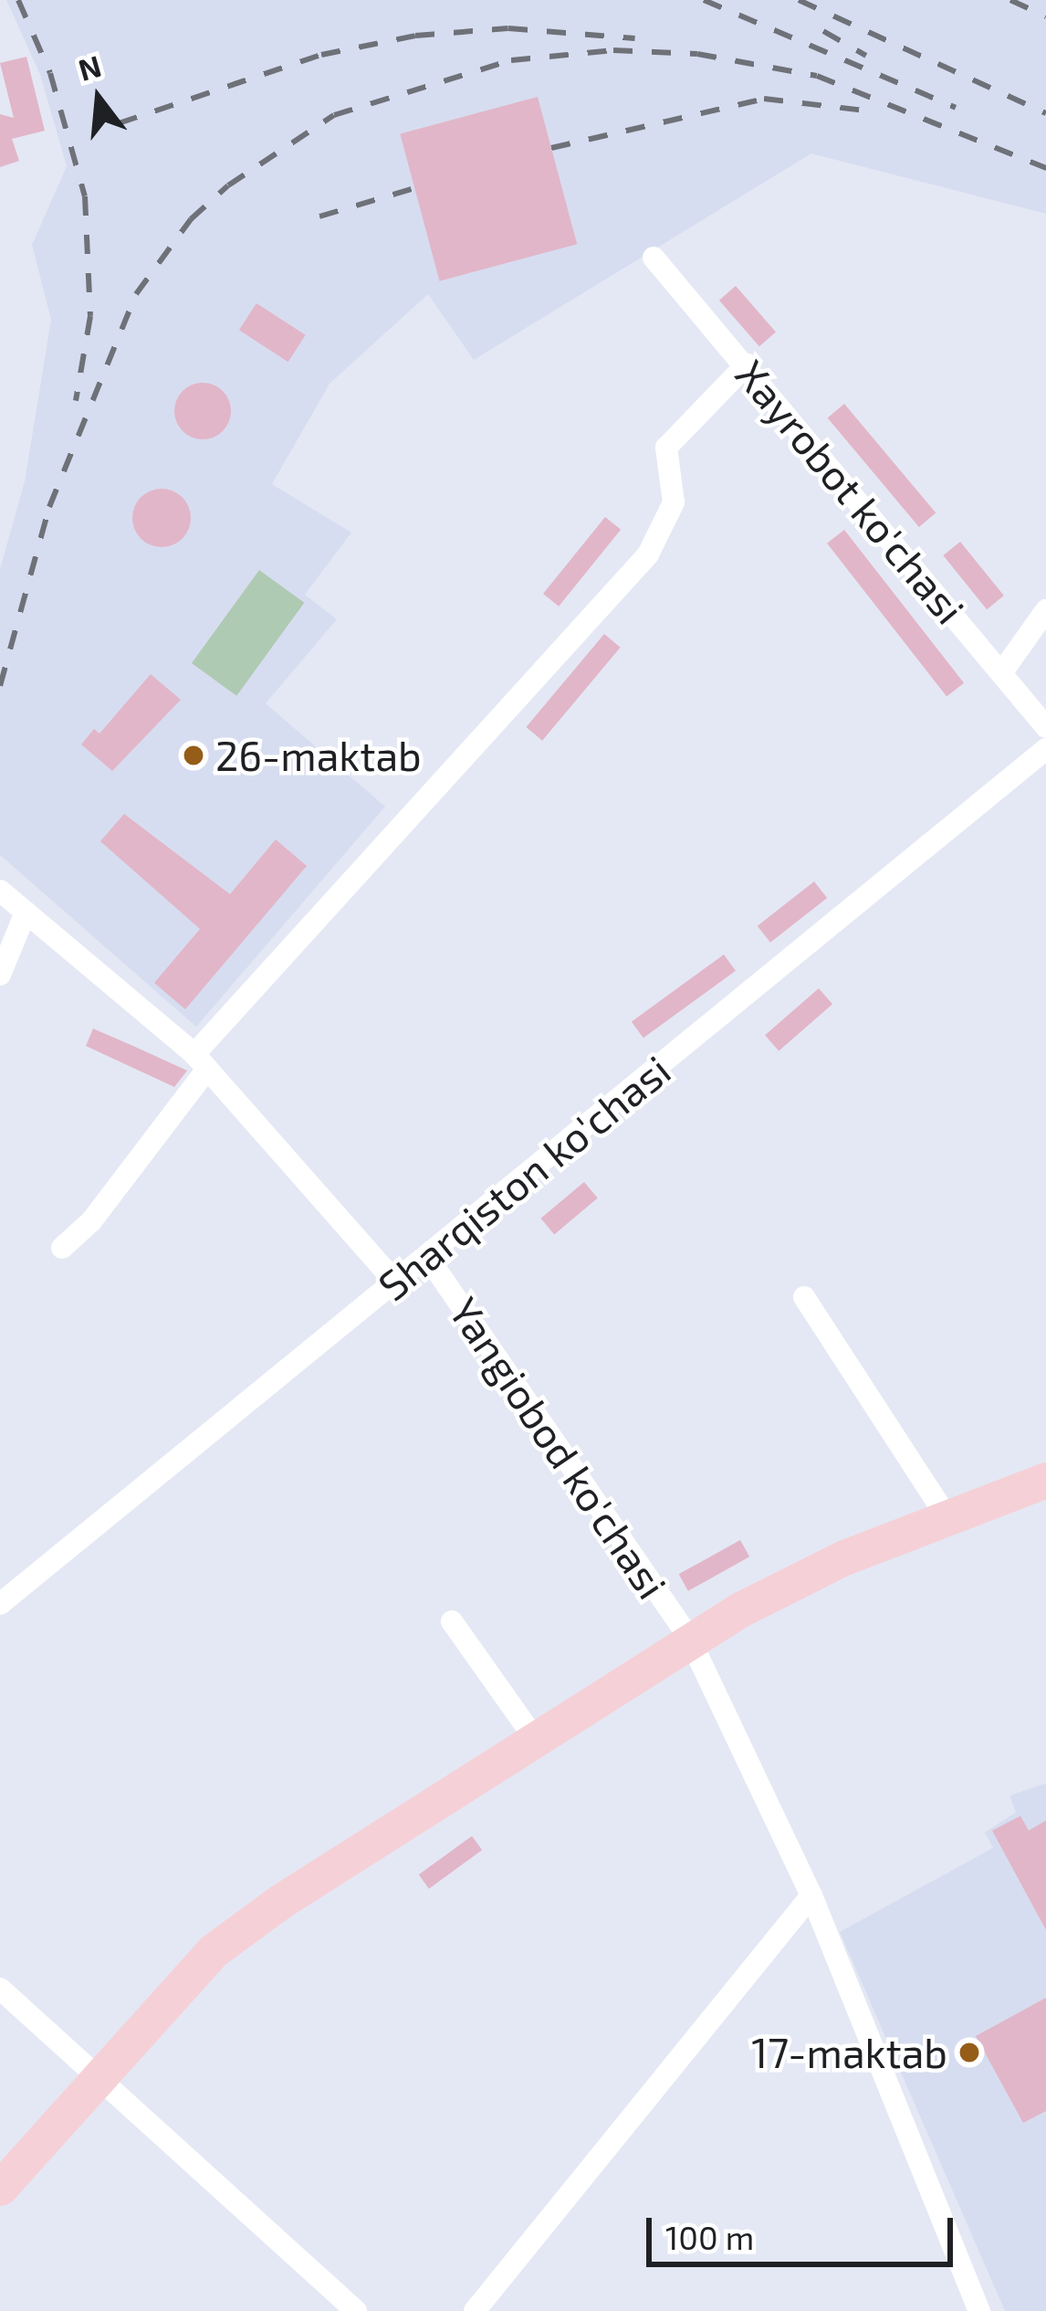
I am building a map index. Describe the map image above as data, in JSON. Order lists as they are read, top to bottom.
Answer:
{
  "streets": {
    "street": ["Xayrobot ko'chasi", "Sharqiston ko'chasi", "Yangiobod ko'chasi"]
  },
  "crossings": [
    ["Sharqiston ko'chasi", "Yangiobod ko'chasi"]
  ],
  "places": ["26-maktab", "17-maktab"],
  "scale_bar": "100 m",
  "north": "top"
}
